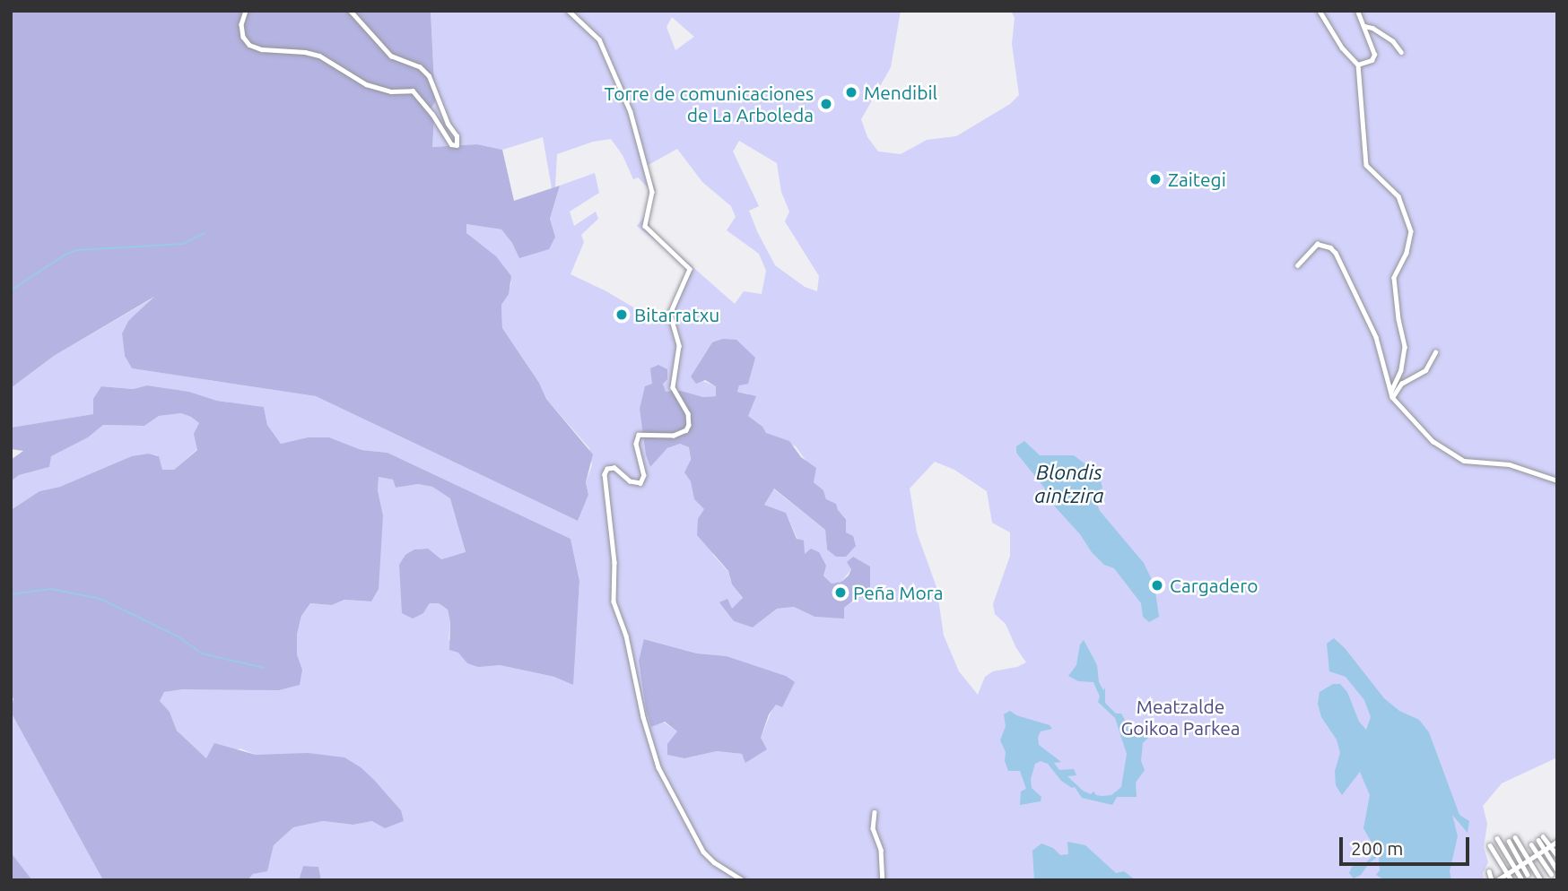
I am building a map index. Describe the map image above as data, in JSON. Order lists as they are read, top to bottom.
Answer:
{
  "water": ["Blondis aintzira"],
  "parks": ["Meatzalde Goikoa Parkea"],
  "places": [
    "Mendibil",
    "Torre de comunicaciones de La Arboleda",
    "Zaitegi",
    "Bitarratxu",
    "Cargadero",
    "Peña Mora"
  ],
  "scale_bar": "200 m"
}
